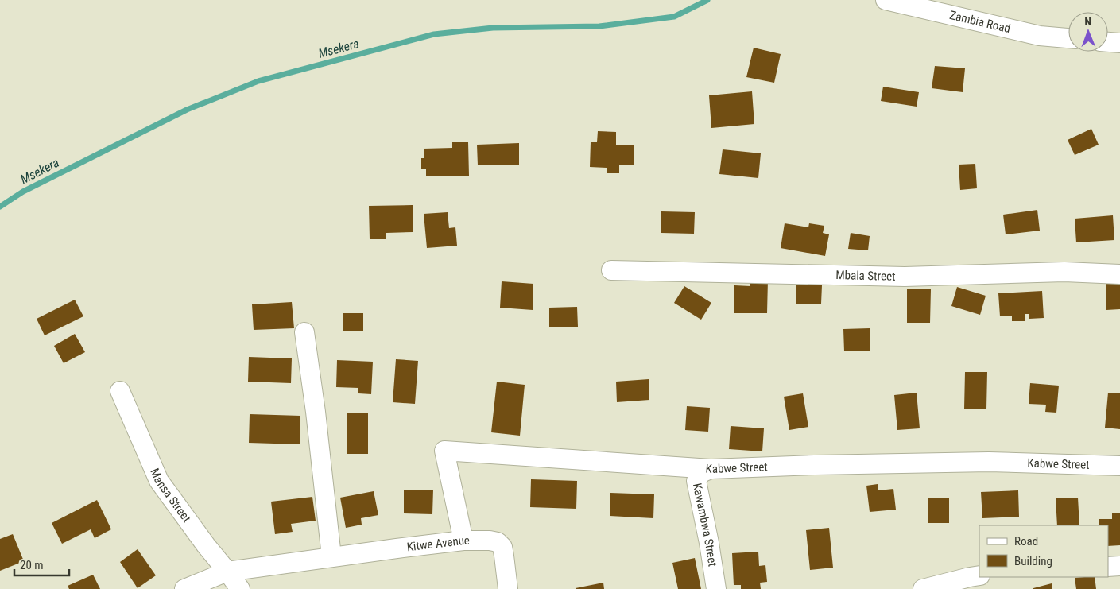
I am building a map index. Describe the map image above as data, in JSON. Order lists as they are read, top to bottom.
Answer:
{
  "streets": {
    "street": [
      "Zambia Road",
      "Mbala Street",
      "Kabwe Street",
      "Mansa Street",
      "Kawambwa Street",
      "Kitwe Avenue"
    ]
  },
  "crossings": [
    ["Kabwe Street", "Kawambwa Street"],
    ["Kabwe Street", "Kitwe Avenue"],
    ["Mansa Street", "Kitwe Avenue"]
  ],
  "water": ["Msekera"],
  "legend": ["Road", "Building"],
  "scale_bar": "20 m",
  "north": "top"
}
